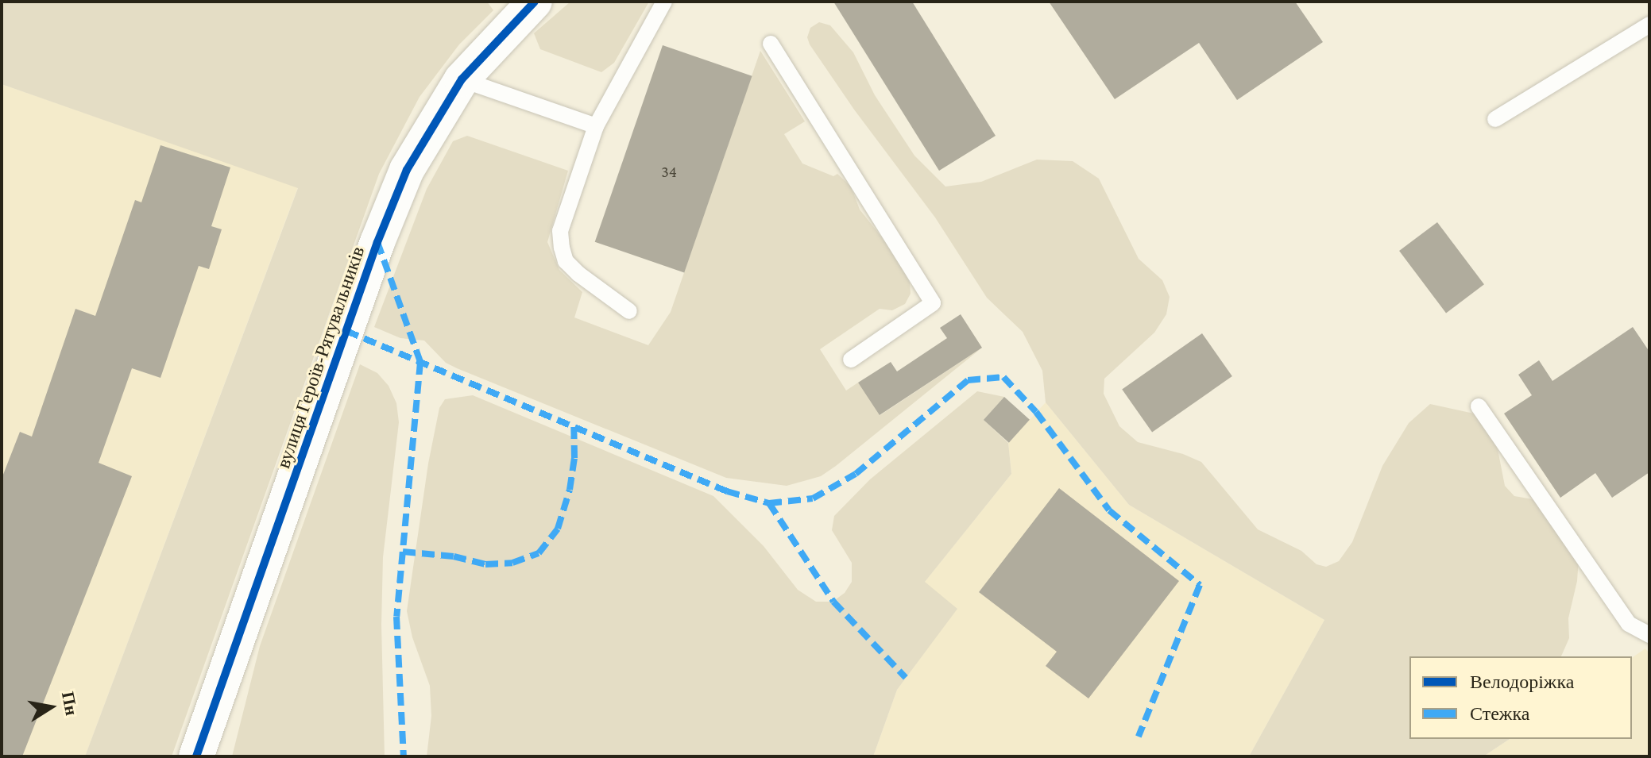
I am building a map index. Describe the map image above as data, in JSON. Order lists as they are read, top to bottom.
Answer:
{
  "streets": {
    "street": ["вулиця Героїв-Рятувальників"]
  },
  "house_numbers": ["34"],
  "legend": ["Велодоріжка", "Стежка"],
  "north": "right"
}
